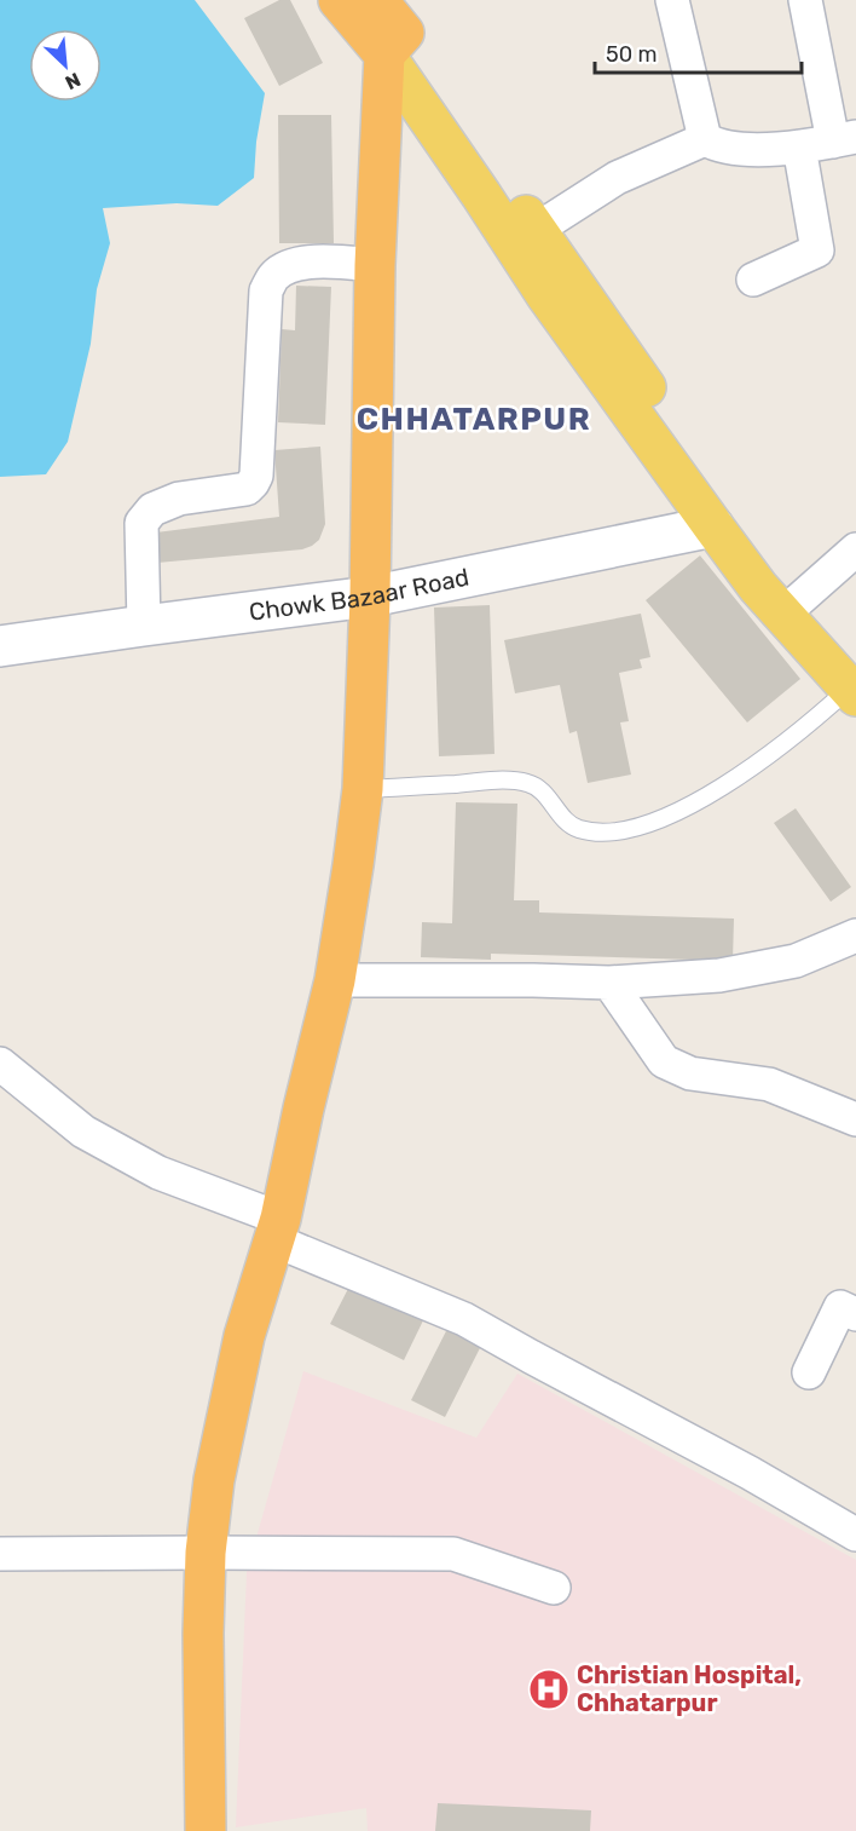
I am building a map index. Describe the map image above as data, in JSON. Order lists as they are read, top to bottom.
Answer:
{
  "streets": {
    "main road": ["Chowk Bazaar Road"]
  },
  "districts": ["CHHATARPUR"],
  "places": {
    "hospital": ["Christian Hospital, Chhatarpur"]
  },
  "scale_bar": "50 m",
  "north": "bottom right"
}
